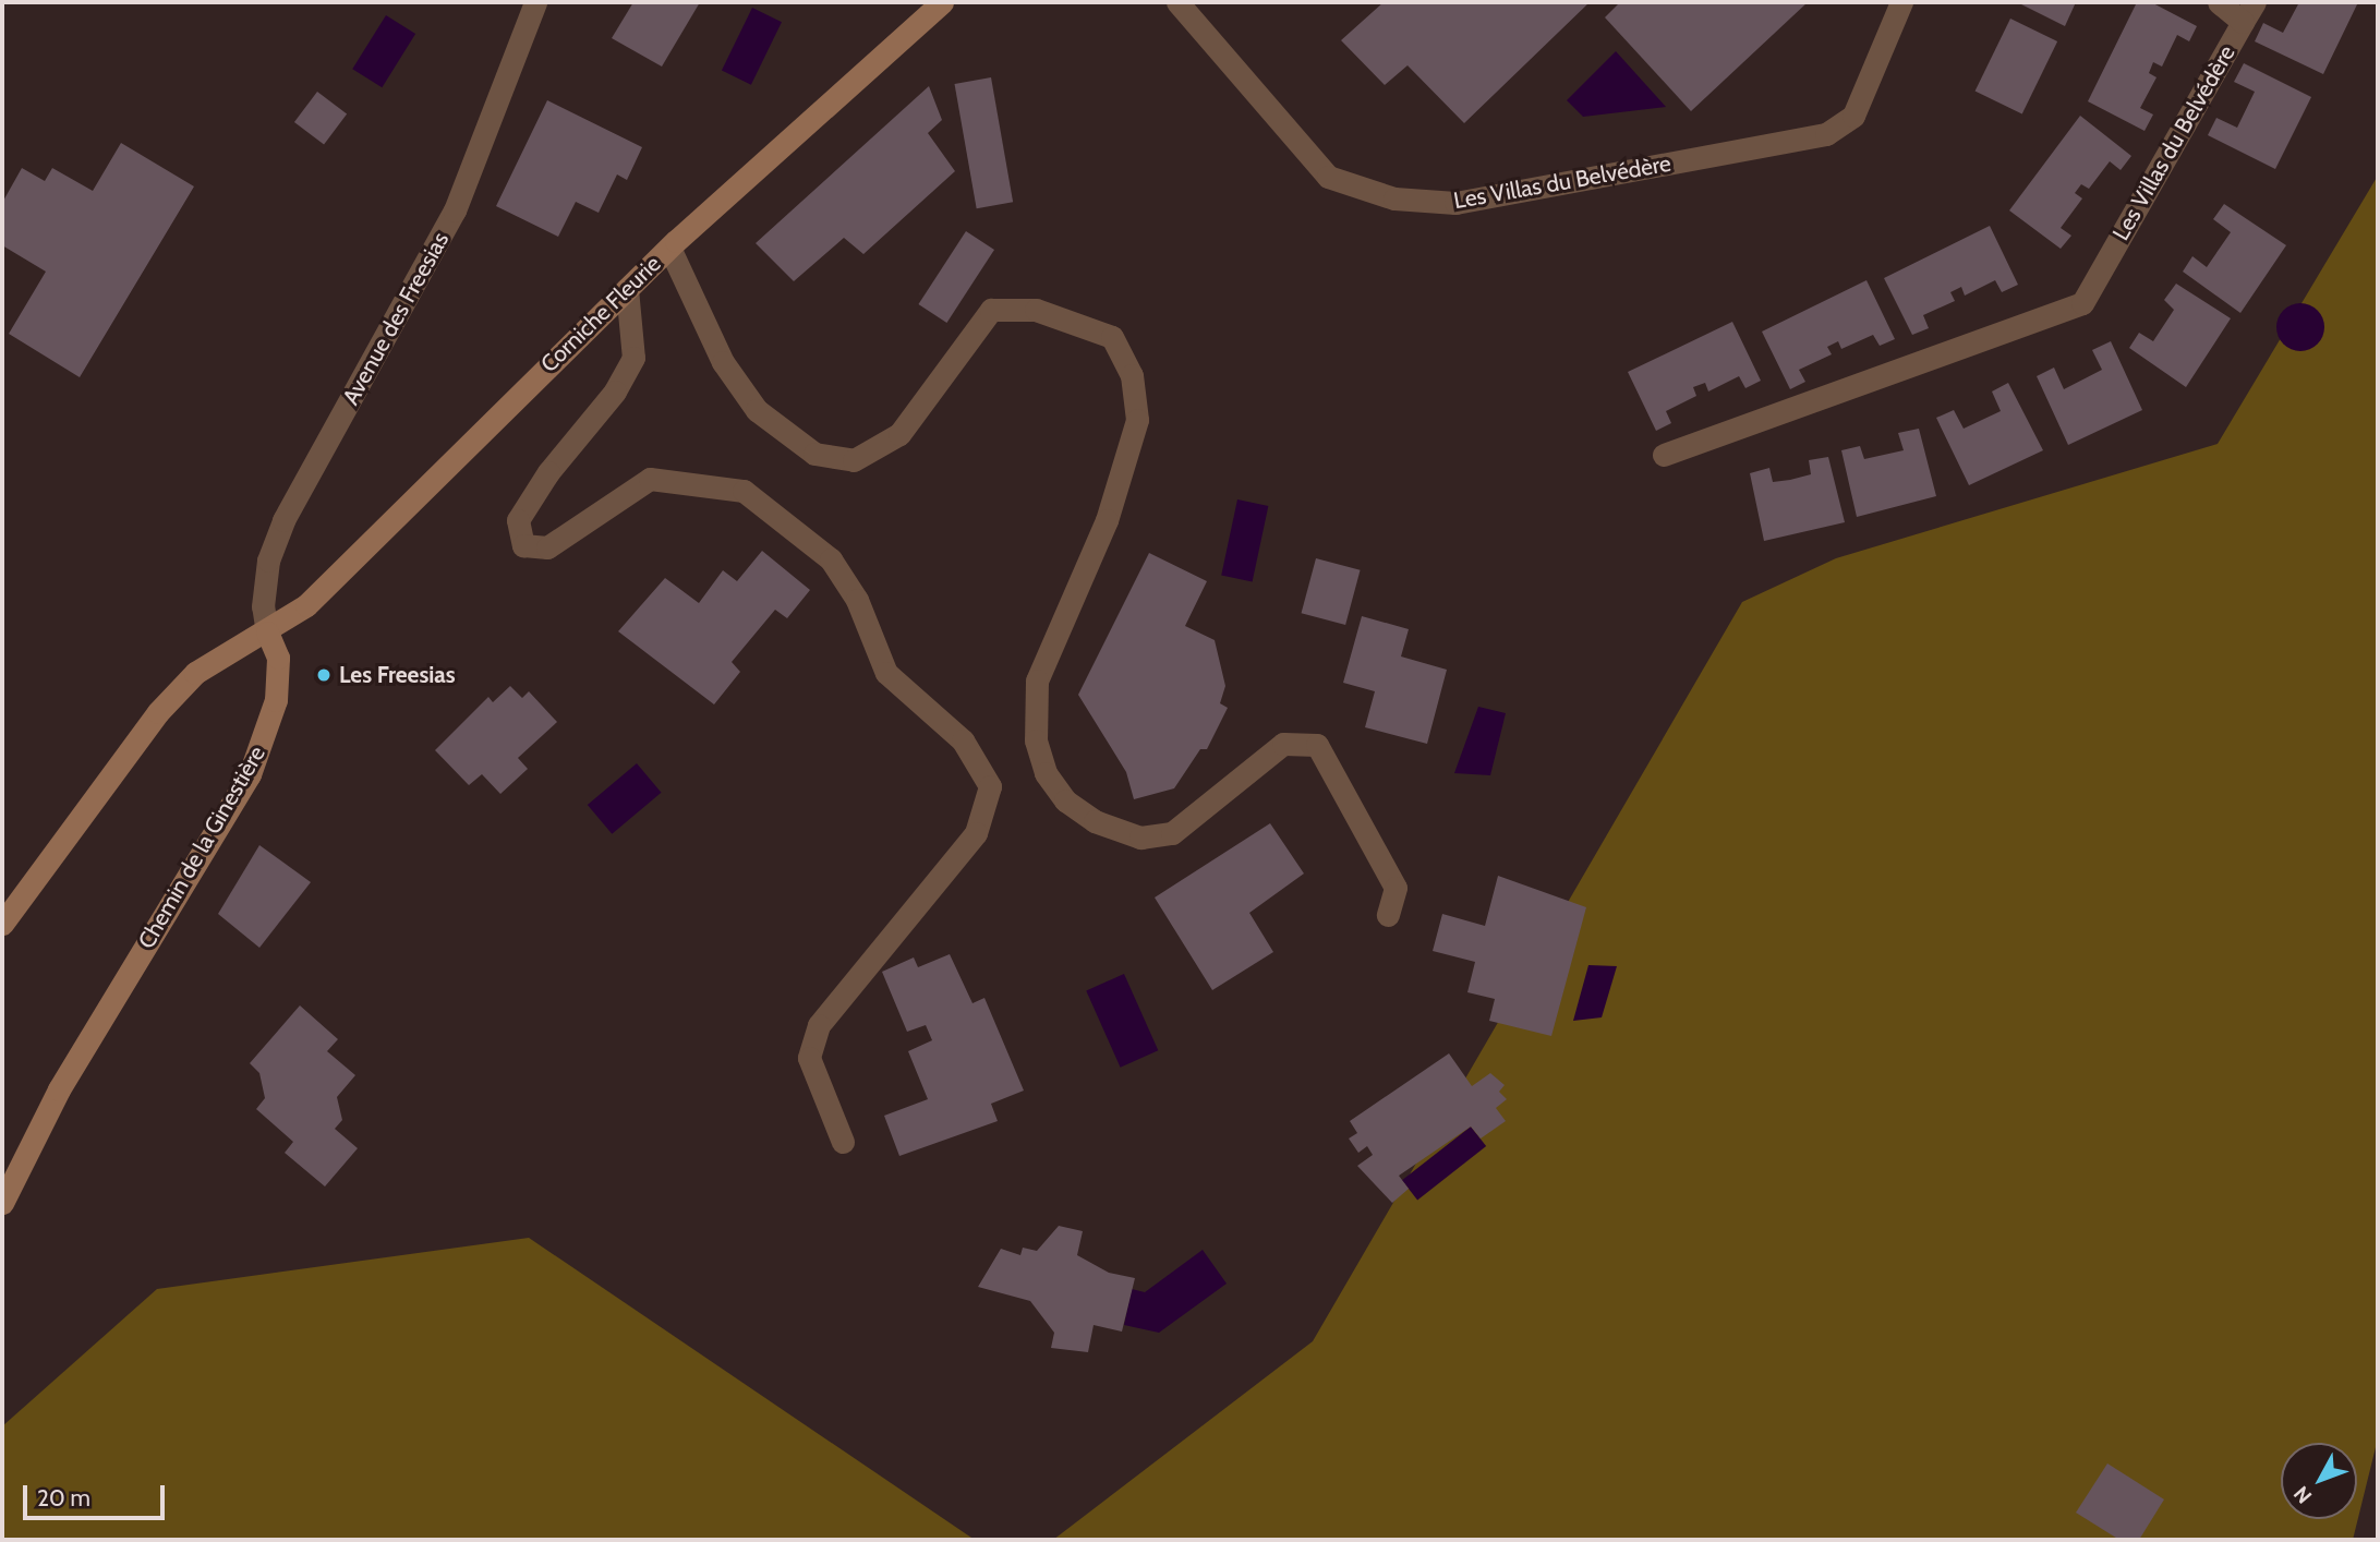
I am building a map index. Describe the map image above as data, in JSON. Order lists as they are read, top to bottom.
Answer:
{
  "streets": {
    "main road": ["Corniche Fleurie", "Chemin de la Ginestière"],
    "street": ["Les Villas du Belvédère", "Avenue des Freesias"]
  },
  "crossings": [
    ["Corniche Fleurie", "Avenue des Freesias"],
    ["Corniche Fleurie", "Chemin de la Ginestière"],
    ["Avenue des Freesias", "Chemin de la Ginestière"]
  ],
  "places": ["Les Freesias"],
  "scale_bar": "20 m",
  "north": "bottom left"
}
